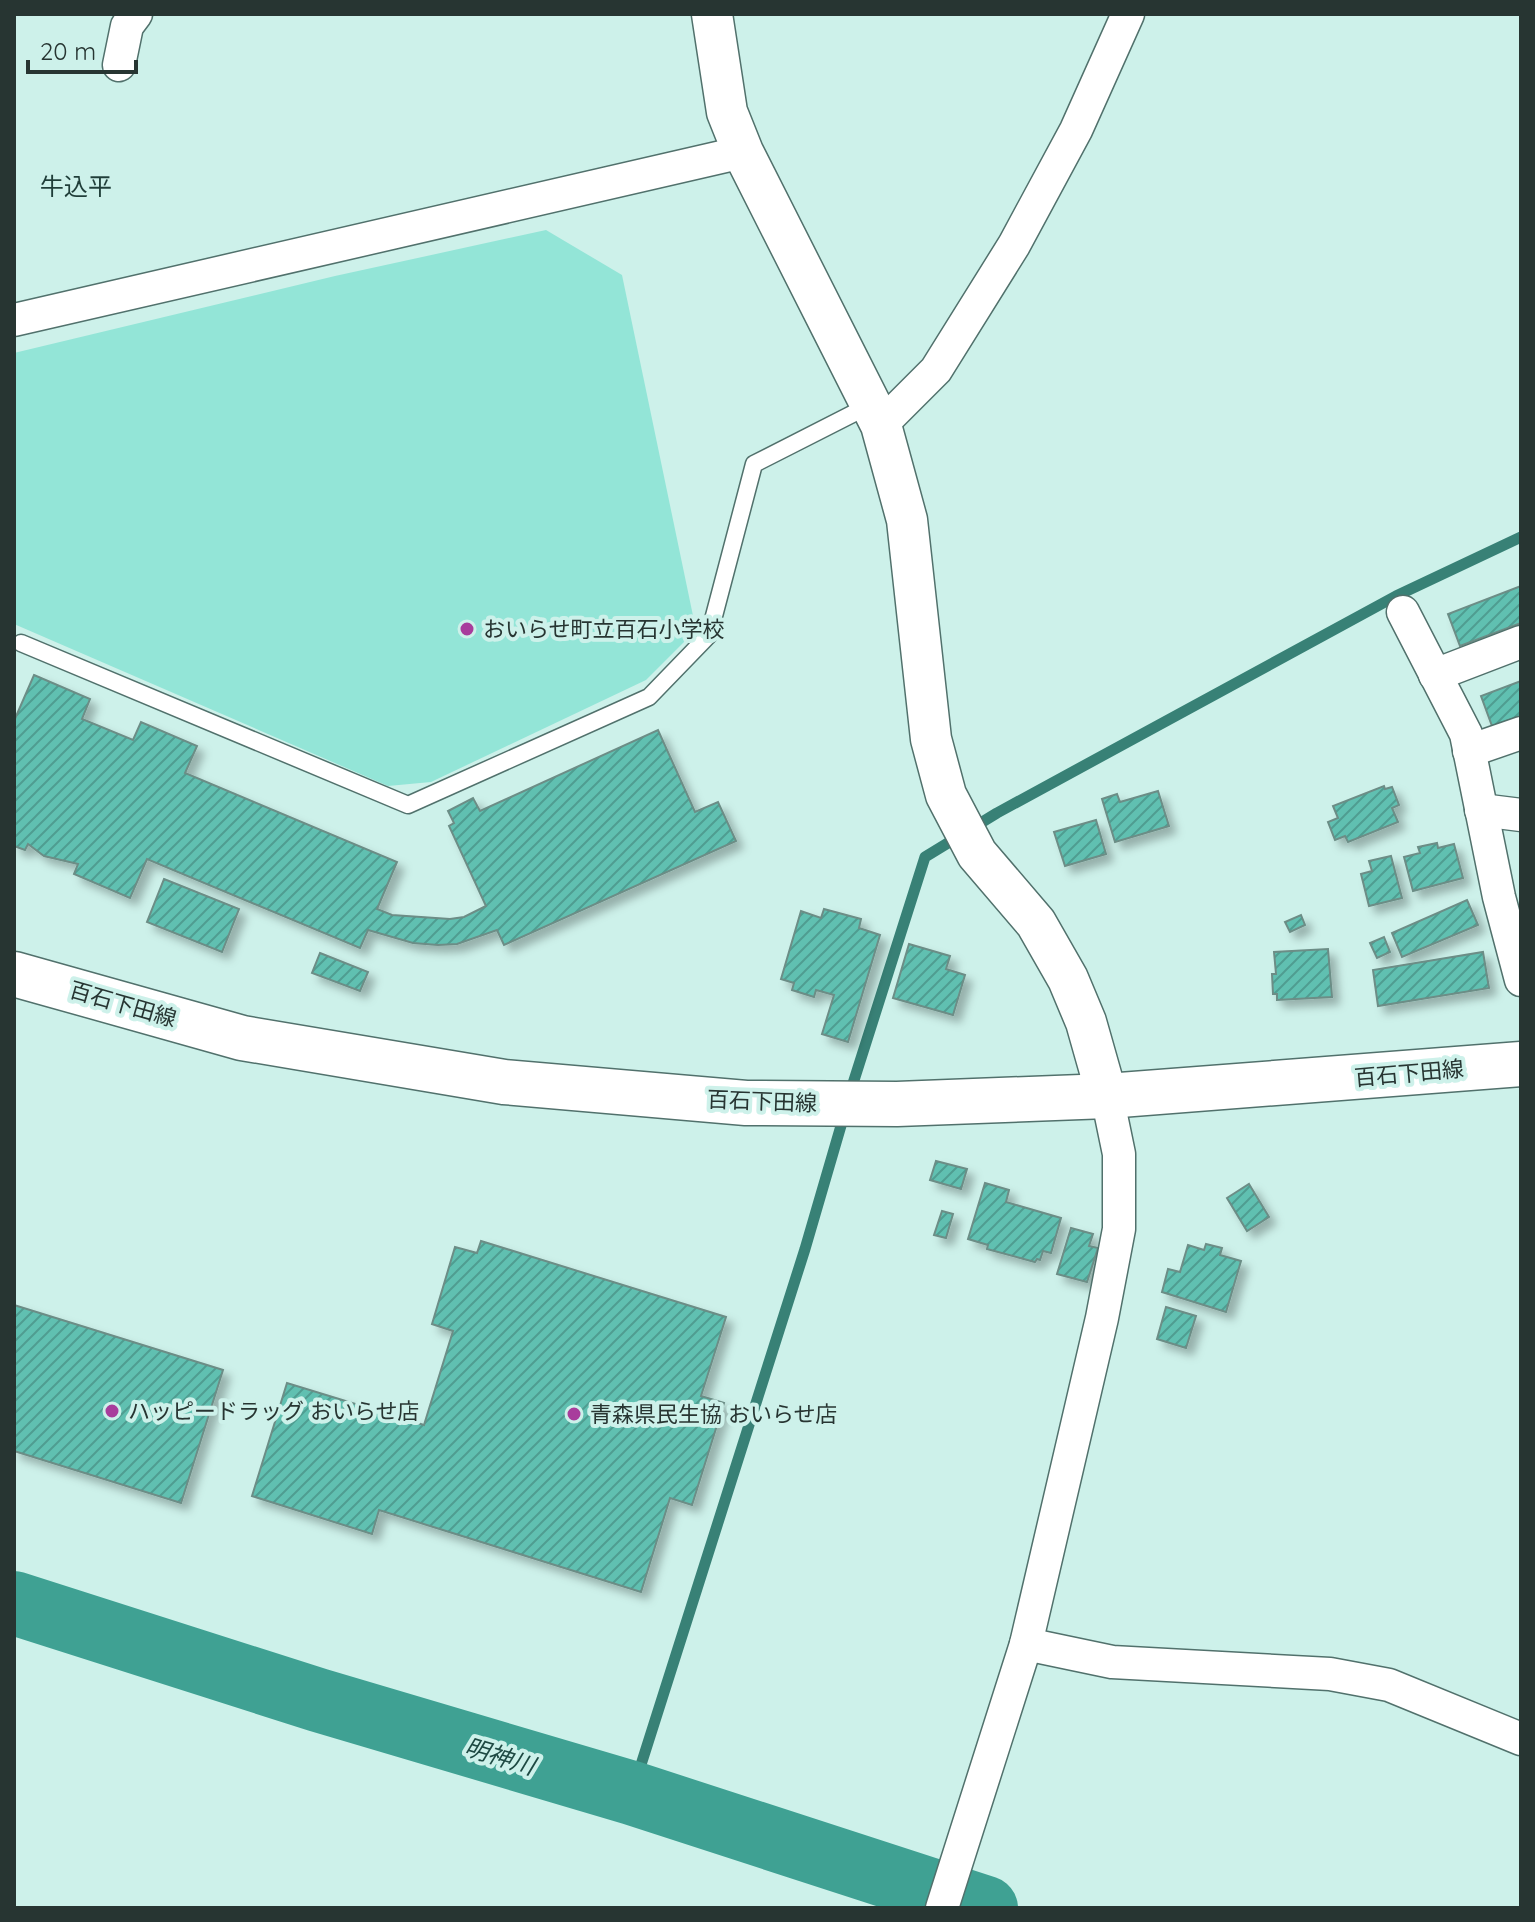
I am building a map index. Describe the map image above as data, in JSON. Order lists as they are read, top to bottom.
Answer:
{
  "streets": {
    "main road": ["百石下田線"]
  },
  "districts": ["牛込平"],
  "water": ["明神川"],
  "places": ["おいらせ町立百石小学校", "ハッピードラッグ おいらせ店", "青森県民生協 おいらせ店"],
  "scale_bar": "20 m"
}
